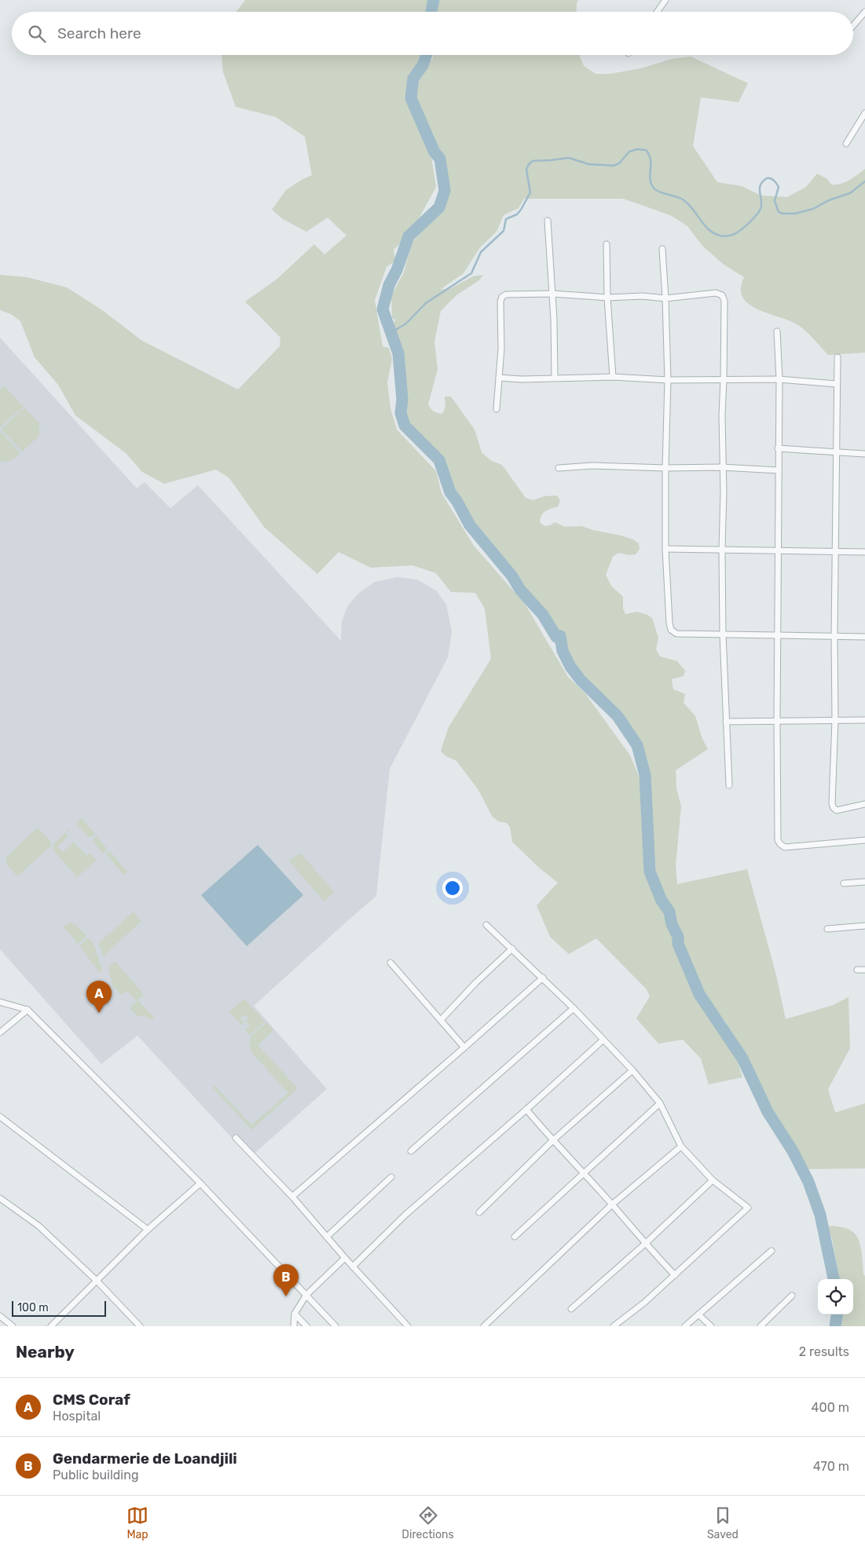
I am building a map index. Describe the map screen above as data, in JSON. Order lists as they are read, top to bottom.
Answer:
{
  "scale_bar": "100 m",
  "page": {
    "search": "Search here",
    "pins": ["A", "B"],
    "scale": "100 m",
    "heading": ["Nearby", "2 results"],
    "list": [
      {
        "mark": "A",
        "name": "CMS Coraf",
        "note": "Hospital",
        "value": "400 m"
      },
      {
        "mark": "B",
        "name": "Gendarmerie de Loandjili",
        "note": "Public building",
        "value": "470 m"
      }
    ],
    "nav": ["Map", "Directions", "Saved"]
  }
}
